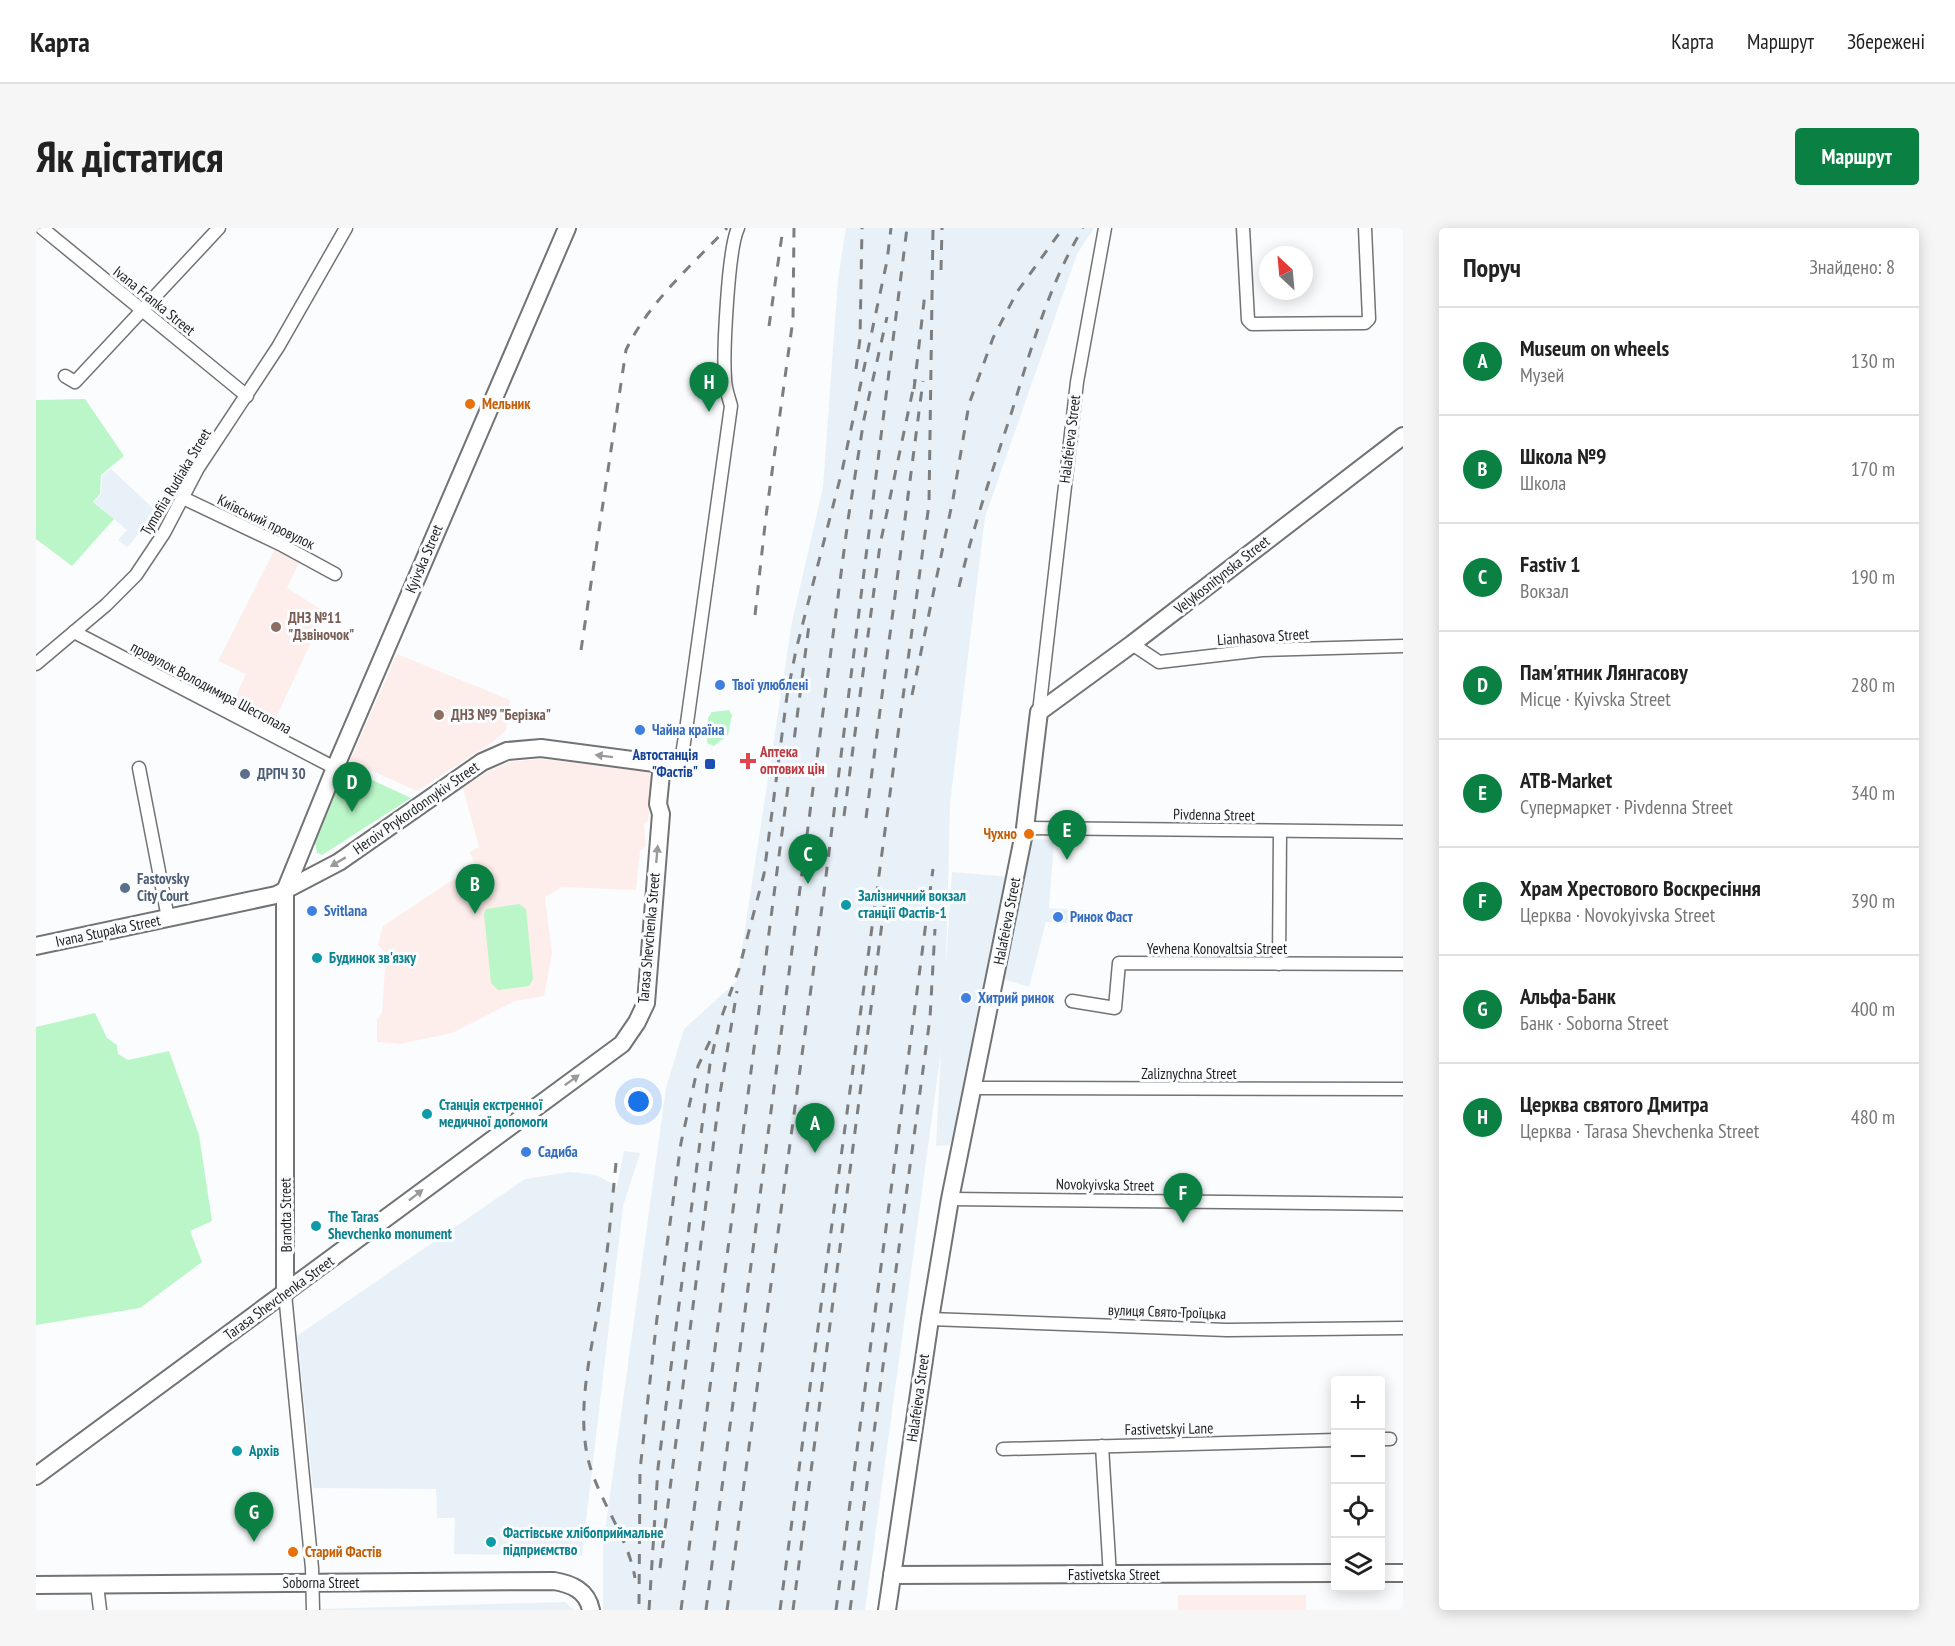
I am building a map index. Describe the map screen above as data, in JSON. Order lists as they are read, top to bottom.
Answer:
{
  "streets": {
    "street": [
      "Ivana Franka Street",
      "Halafeieva Street",
      "Tymofiia Rudiaka Street",
      "Київський провулок",
      "Kyivska Street",
      "Velykosnitynska Street",
      "Lianhasova Street",
      "провулок Володимира Шестопала",
      "Heroiv Prykordonnykiv Street",
      "Pivdenna Street",
      "Ivana Stupaka Street",
      "Tarasa Shevchenka Street",
      "Yevhena Konovaltsia Street",
      "Zaliznychna Street",
      "Novokyivska Street",
      "Brandta Street",
      "вулиця Свято-Троїцька",
      "Fastivetskyi Lane",
      "Fastivetska Street",
      "Soborna Street"
    ]
  },
  "crossings": [
    ["Ivana Franka Street", "Tymofiia Rudiaka Street"],
    ["Halafeieva Street", "Velykosnitynska Street"],
    ["Halafeieva Street", "Pivdenna Street"],
    ["Halafeieva Street", "Zaliznychna Street"],
    ["Halafeieva Street", "Novokyivska Street"],
    ["Halafeieva Street", "вулиця Свято-Троїцька"],
    ["Halafeieva Street", "Fastivetska Street"],
    ["Tymofiia Rudiaka Street", "Київський провулок"],
    ["Tymofiia Rudiaka Street", "провулок Володимира Шестопала"],
    ["Kyivska Street", "провулок Володимира Шестопала"],
    ["Kyivska Street", "Heroiv Prykordonnykiv Street"],
    ["Kyivska Street", "Ivana Stupaka Street"],
    ["Kyivska Street", "Brandta Street"],
    ["Velykosnitynska Street", "Lianhasova Street"],
    ["Heroiv Prykordonnykiv Street", "Ivana Stupaka Street"],
    ["Heroiv Prykordonnykiv Street", "Tarasa Shevchenka Street"],
    ["Heroiv Prykordonnykiv Street", "Brandta Street"],
    ["Ivana Stupaka Street", "Brandta Street"],
    ["Tarasa Shevchenka Street", "Brandta Street"],
    ["Brandta Street", "Soborna Street"]
  ],
  "one_way": ["Heroiv Prykordonnykiv Street", "Tarasa Shevchenka Street"],
  "places": {
    "other": [
      "Мельник",
      "ДНЗ №11 \"Дзвіночок\"",
      "Твої улюблені",
      "ДНЗ №9 \"Берізка\"",
      "Чайна країна",
      "ДРПЧ 30",
      "Чухно",
      "Fastovsky City Court",
      "Залізничний вокзал станції Фастів-1",
      "Svitlana",
      "Ринок Фаст",
      "Будинок зв'язку",
      "Хитрий ринок",
      "Станція екстренної медичної допомоги",
      "Садиба",
      "The Taras Shevchenko monument",
      "Архів",
      "Фастівське хлібоприймальне підприємство",
      "Старий Фастів"
    ],
    "health": ["Аптека оптових цін"],
    "transit": ["Автостанція \"Фастів\""]
  },
  "north": "top left",
  "page": {
    "header": "Карта",
    "nav": ["Карта", "Маршрут", "Збережені"],
    "buttons": "Маршрут",
    "title": "Як дістатися",
    "heading": ["Поруч", "Знайдено: 8"],
    "list": [
      {
        "mark": "A",
        "name": "Museum on wheels",
        "note": "Музей",
        "value": "130 m"
      },
      {
        "mark": "B",
        "name": "Школа №9",
        "note": "Школа",
        "value": "170 m"
      },
      {
        "mark": "C",
        "name": "Fastiv 1",
        "note": "Вокзал",
        "value": "190 m"
      },
      {
        "mark": "D",
        "name": "Пам'ятник Лянгасову",
        "note": "Місце · Kyivska Street",
        "value": "280 m"
      },
      {
        "mark": "E",
        "name": "ATB-Market",
        "note": "Супермаркет · Pivdenna Street",
        "value": "340 m"
      },
      {
        "mark": "F",
        "name": "Храм Хрестового Воскресіння",
        "note": "Церква · Novokyivska Street",
        "value": "390 m"
      },
      {
        "mark": "G",
        "name": "Альфа-Банк",
        "note": "Банк · Soborna Street",
        "value": "400 m"
      },
      {
        "mark": "H",
        "name": "Церква святого Дмитра",
        "note": "Церква · Tarasa Shevchenka Street",
        "value": "480 m"
      }
    ],
    "pins": [
      "H",
      "D",
      "E",
      "C",
      "B",
      "A",
      "F",
      "G"
    ],
    "map_buttons": ["+", "−"]
  }
}
